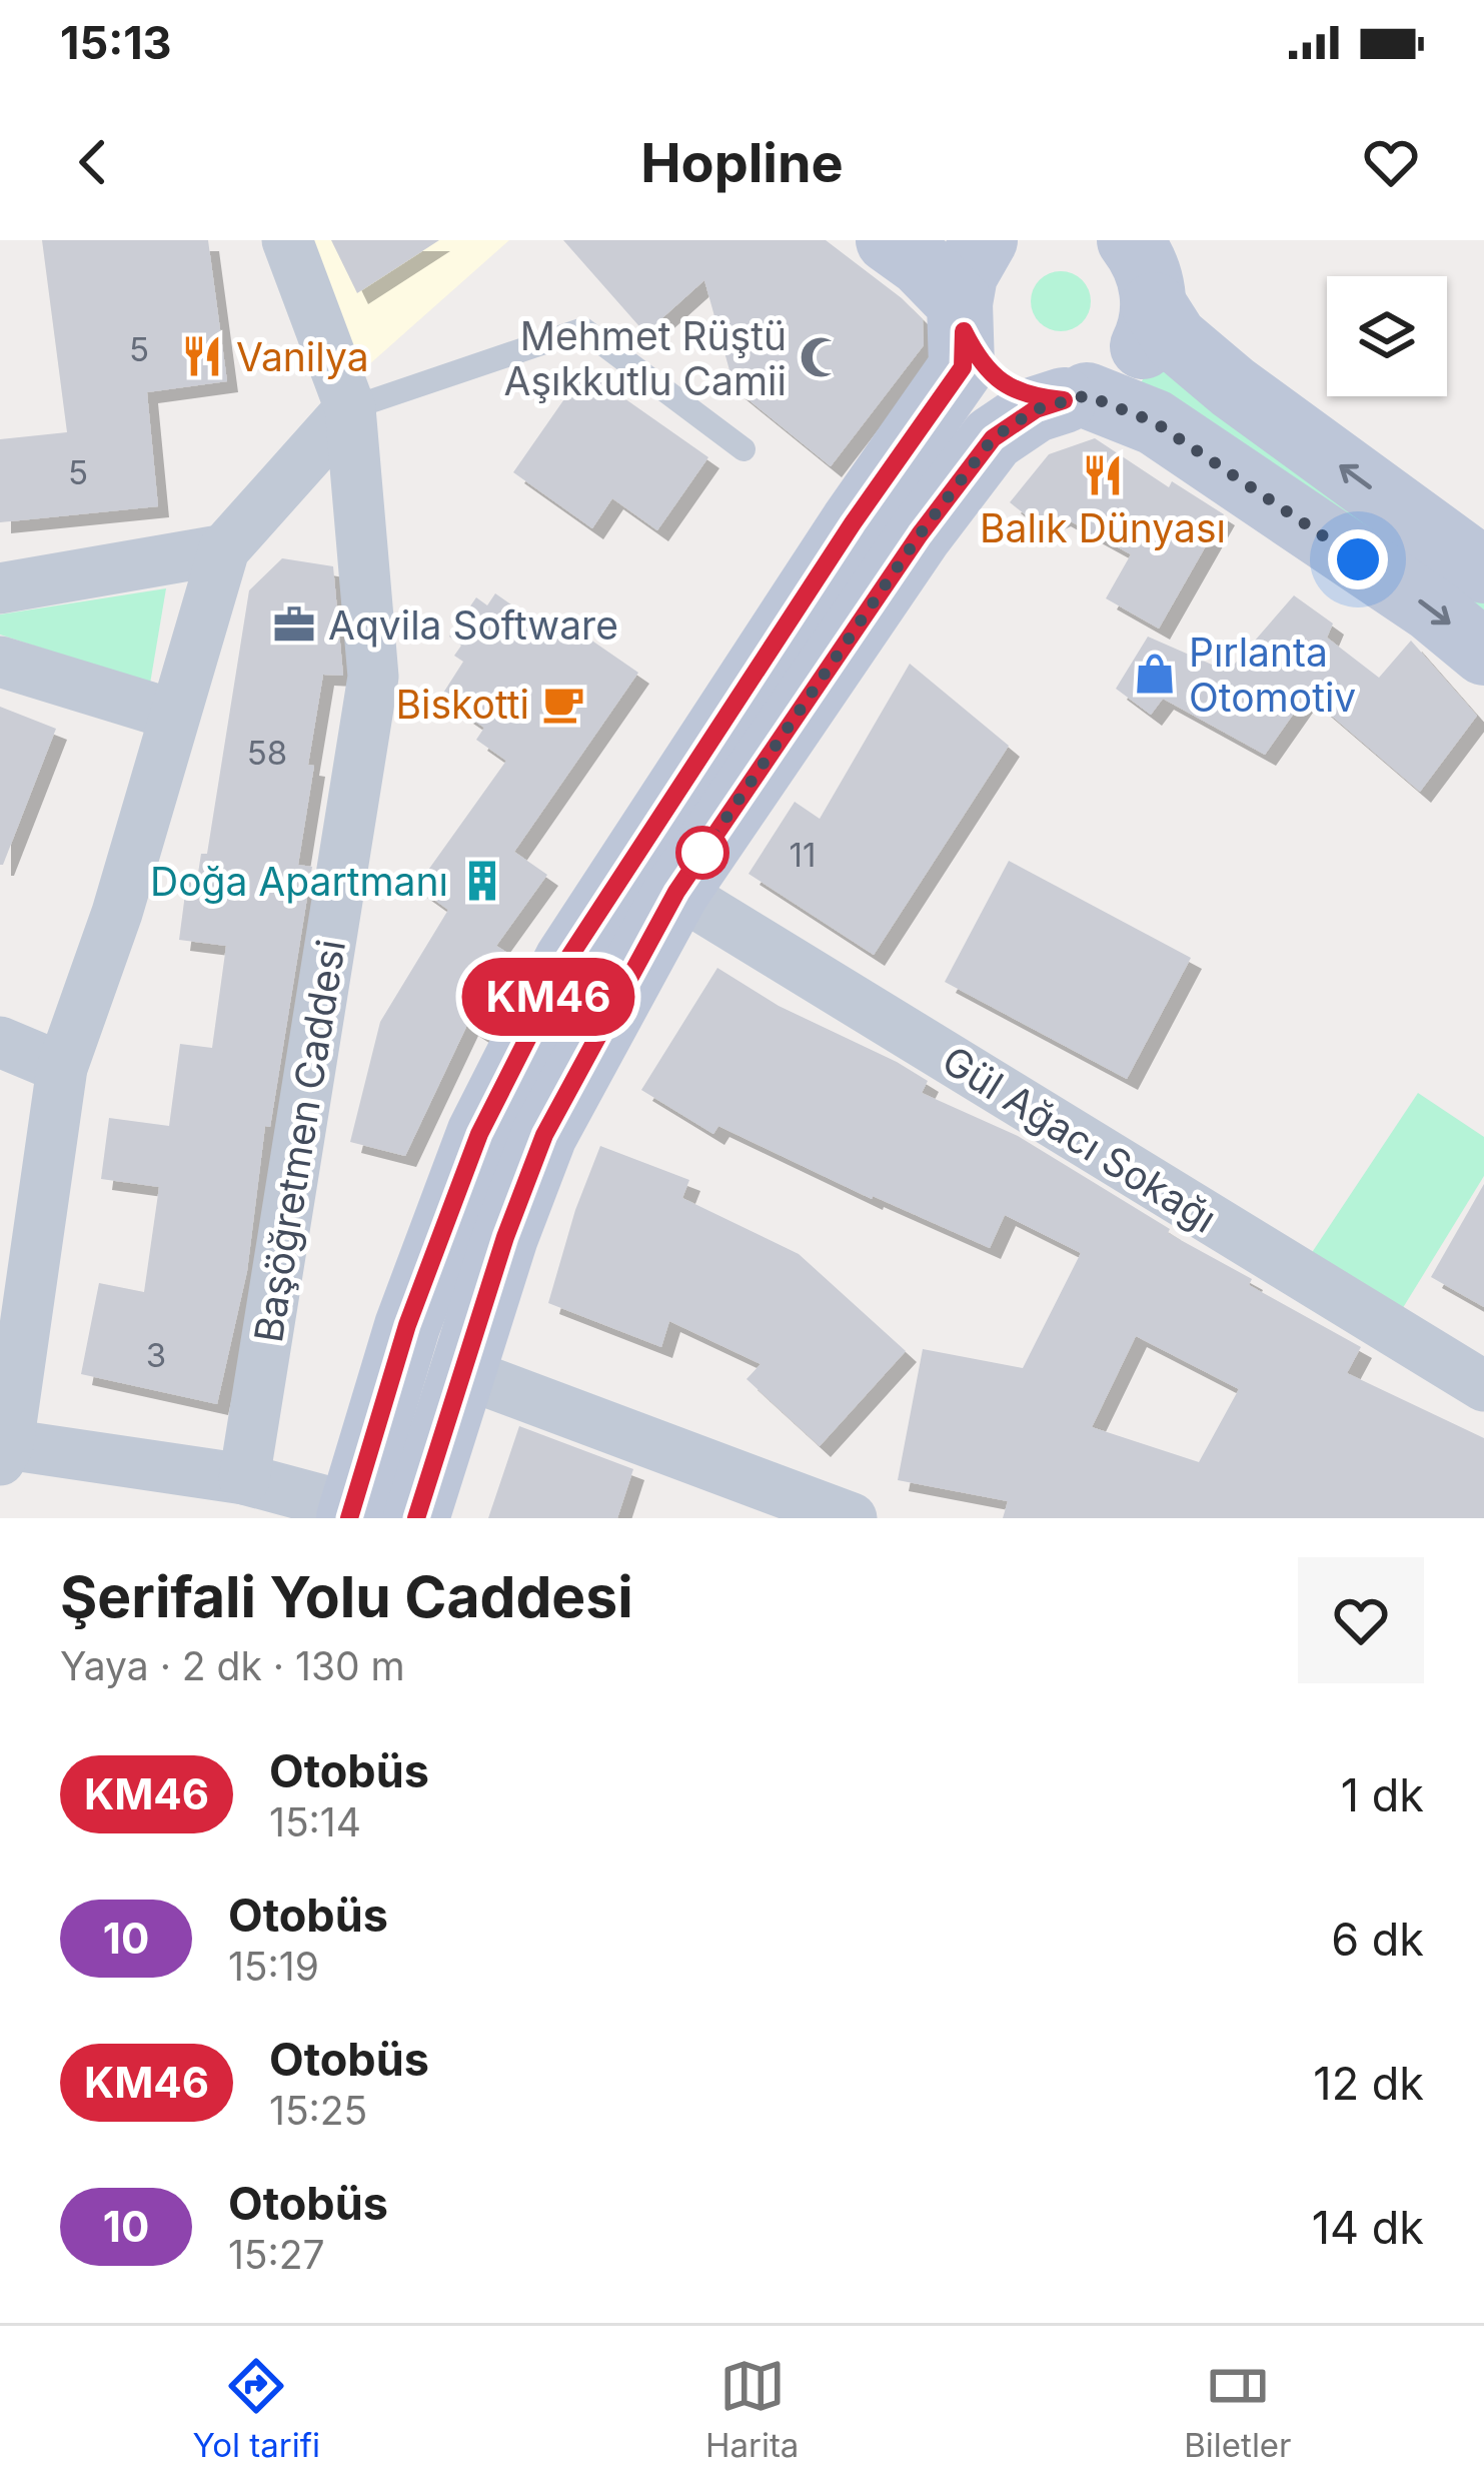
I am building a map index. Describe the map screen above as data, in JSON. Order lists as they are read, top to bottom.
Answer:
{
  "streets": {
    "street": ["Gül Ağacı Sokağı", "Başöğretmen Caddesi"]
  },
  "places": {
    "restaurant": ["Vanilya", "Balık Dünyası"],
    "mosque": ["Mehmet Rüştü Aşıkkutlu Camii"],
    "office": ["Aqvila Software"],
    "shop": ["Pırlanta Otomotiv"],
    "cafe": ["Biskotti"],
    "building": ["Doğa Apartmanı"]
  },
  "lines": ["bus line KM46"],
  "house_numbers": [
    "5",
    "5",
    "58",
    "11",
    "3"
  ],
  "page": {
    "status": "15:13",
    "header": "Hopline",
    "on_map": "KM46",
    "heading": ["Şerifali Yolu Caddesi", "Yaya · 2 dk · 130 m"],
    "list": [
      {
        "mark": "KM46",
        "name": "Otobüs",
        "note": "15:14",
        "value": "1 dk"
      },
      {
        "mark": "10",
        "name": "Otobüs",
        "note": "15:19",
        "value": "6 dk"
      },
      {
        "mark": "KM46",
        "name": "Otobüs",
        "note": "15:25",
        "value": "12 dk"
      },
      {
        "mark": "10",
        "name": "Otobüs",
        "note": "15:27",
        "value": "14 dk"
      }
    ],
    "tabs": ["Yol tarifi", "Harita", "Biletler"]
  }
}
